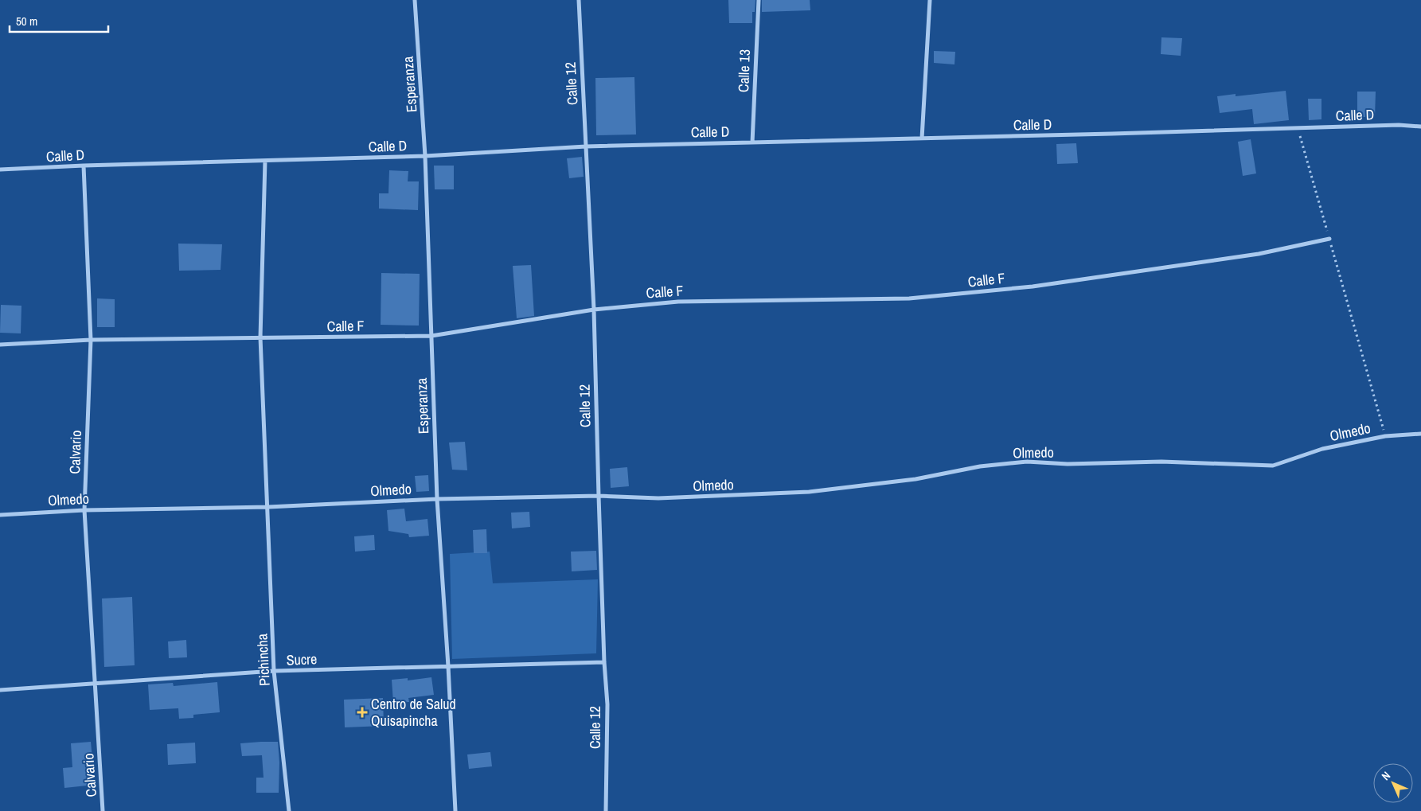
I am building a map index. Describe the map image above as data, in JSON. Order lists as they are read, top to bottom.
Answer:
{
  "streets": {
    "street": [
      "Calle 13",
      "Calle 12",
      "Esperanza",
      "Calle D",
      "Calle F",
      "Olmedo",
      "Calvario",
      "Pichincha",
      "Sucre"
    ]
  },
  "crossings": [
    ["Calle 13", "Calle D"],
    ["Calle 12", "Calle D"],
    ["Calle 12", "Calle F"],
    ["Calle 12", "Olmedo"],
    ["Calle 12", "Sucre"],
    ["Esperanza", "Calle D"],
    ["Esperanza", "Calle F"],
    ["Esperanza", "Olmedo"],
    ["Esperanza", "Sucre"],
    ["Calle D", "Calvario"],
    ["Calle D", "Pichincha"],
    ["Calle F", "Calvario"],
    ["Calle F", "Pichincha"],
    ["Olmedo", "Calvario"],
    ["Olmedo", "Pichincha"],
    ["Calvario", "Sucre"],
    ["Pichincha", "Sucre"]
  ],
  "places": {
    "health": ["Centro de Salud Quisapincha"]
  },
  "scale_bar": "50 m",
  "north": "top left"
}
